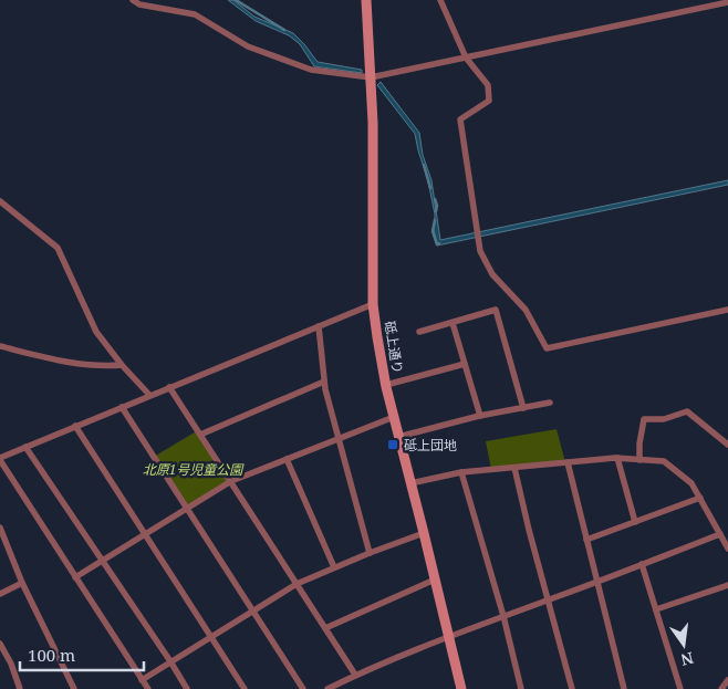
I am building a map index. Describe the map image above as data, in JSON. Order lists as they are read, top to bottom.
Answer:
{
  "streets": {
    "street": ["砥上通り"]
  },
  "parks": ["北原1号児童公園"],
  "places": {
    "transit": ["砥上団地"]
  },
  "scale_bar": "100 m",
  "north": "bottom"
}
